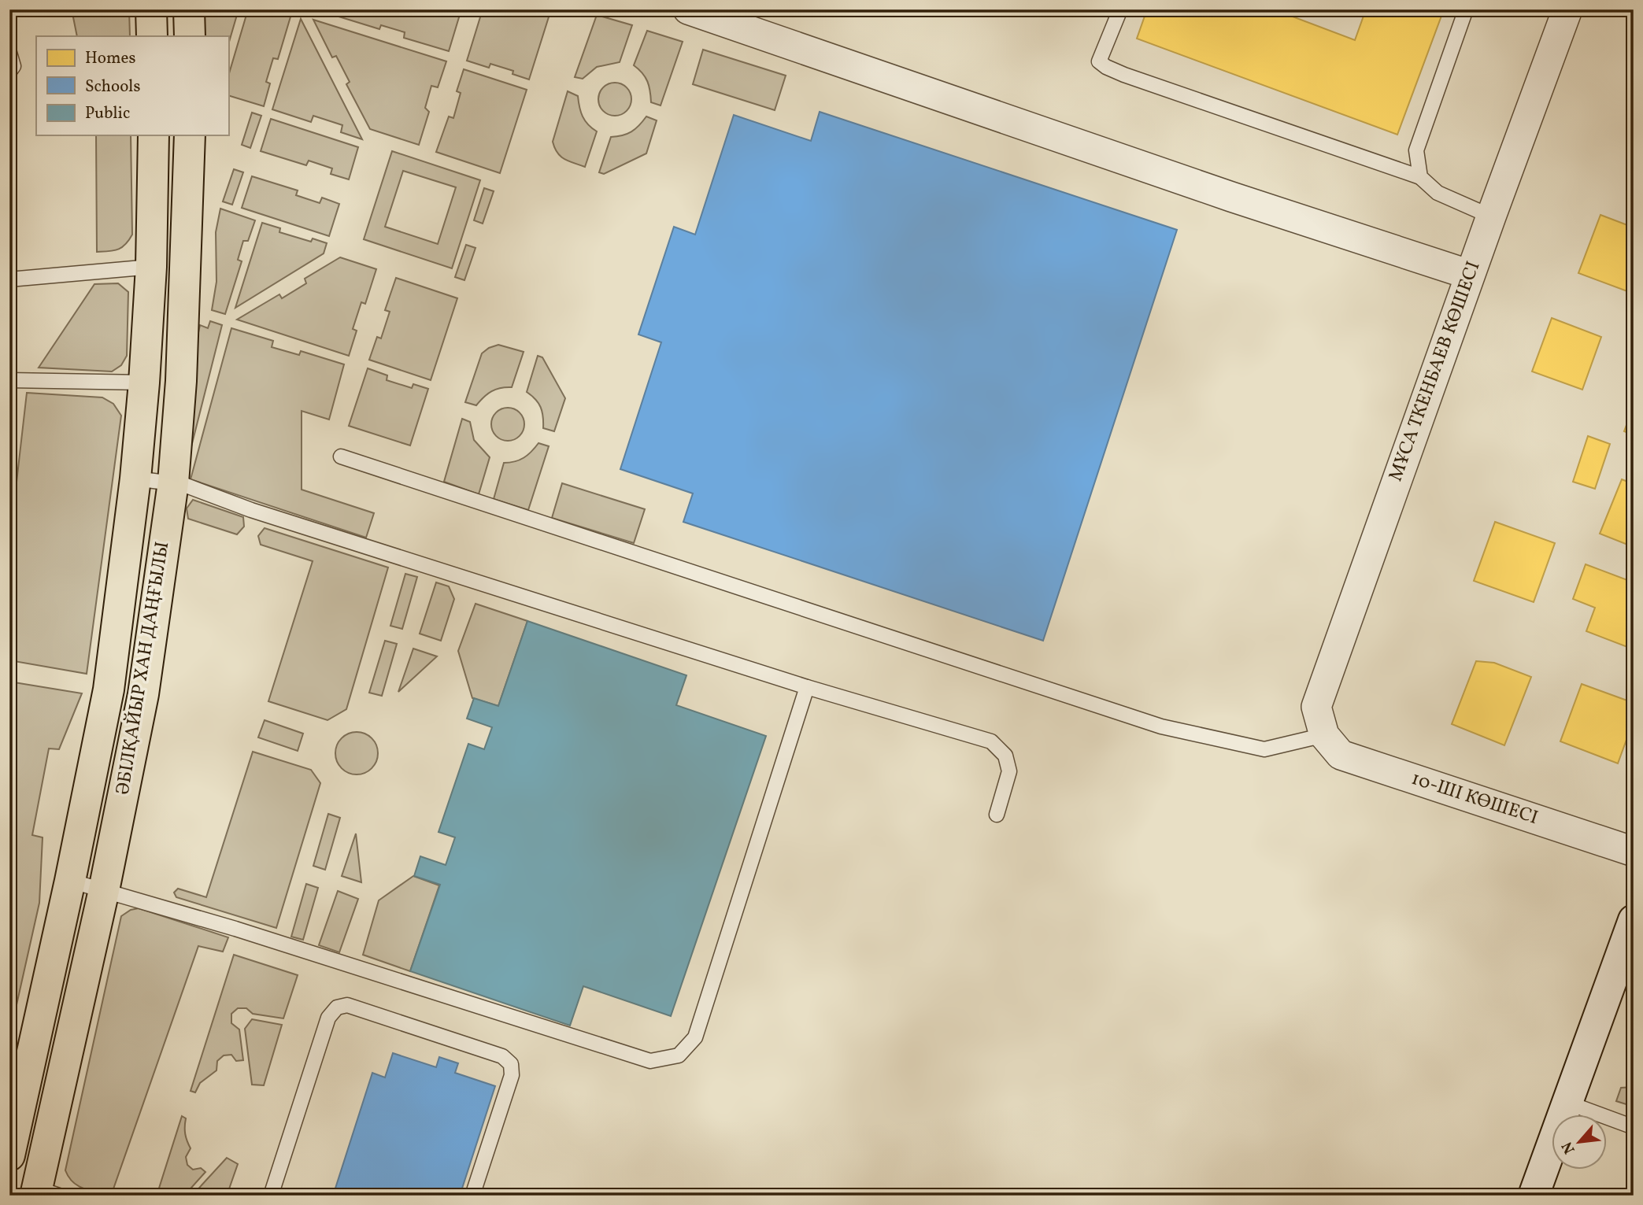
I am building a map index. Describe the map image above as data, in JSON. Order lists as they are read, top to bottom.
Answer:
{
  "streets": {
    "main road": ["ӘБІЛҚАЙЫР ХАН ДАҢҒЫЛЫ"],
    "street": ["МҰСА ТКЕНБАЕВ КӨШЕСІ", "10-ШІ КӨШЕСІ"]
  },
  "crossings": [
    ["МҰСА ТКЕНБАЕВ КӨШЕСІ", "10-ШІ КӨШЕСІ"]
  ],
  "legend": ["Homes", "Schools", "Public"],
  "north": "bottom left"
}
